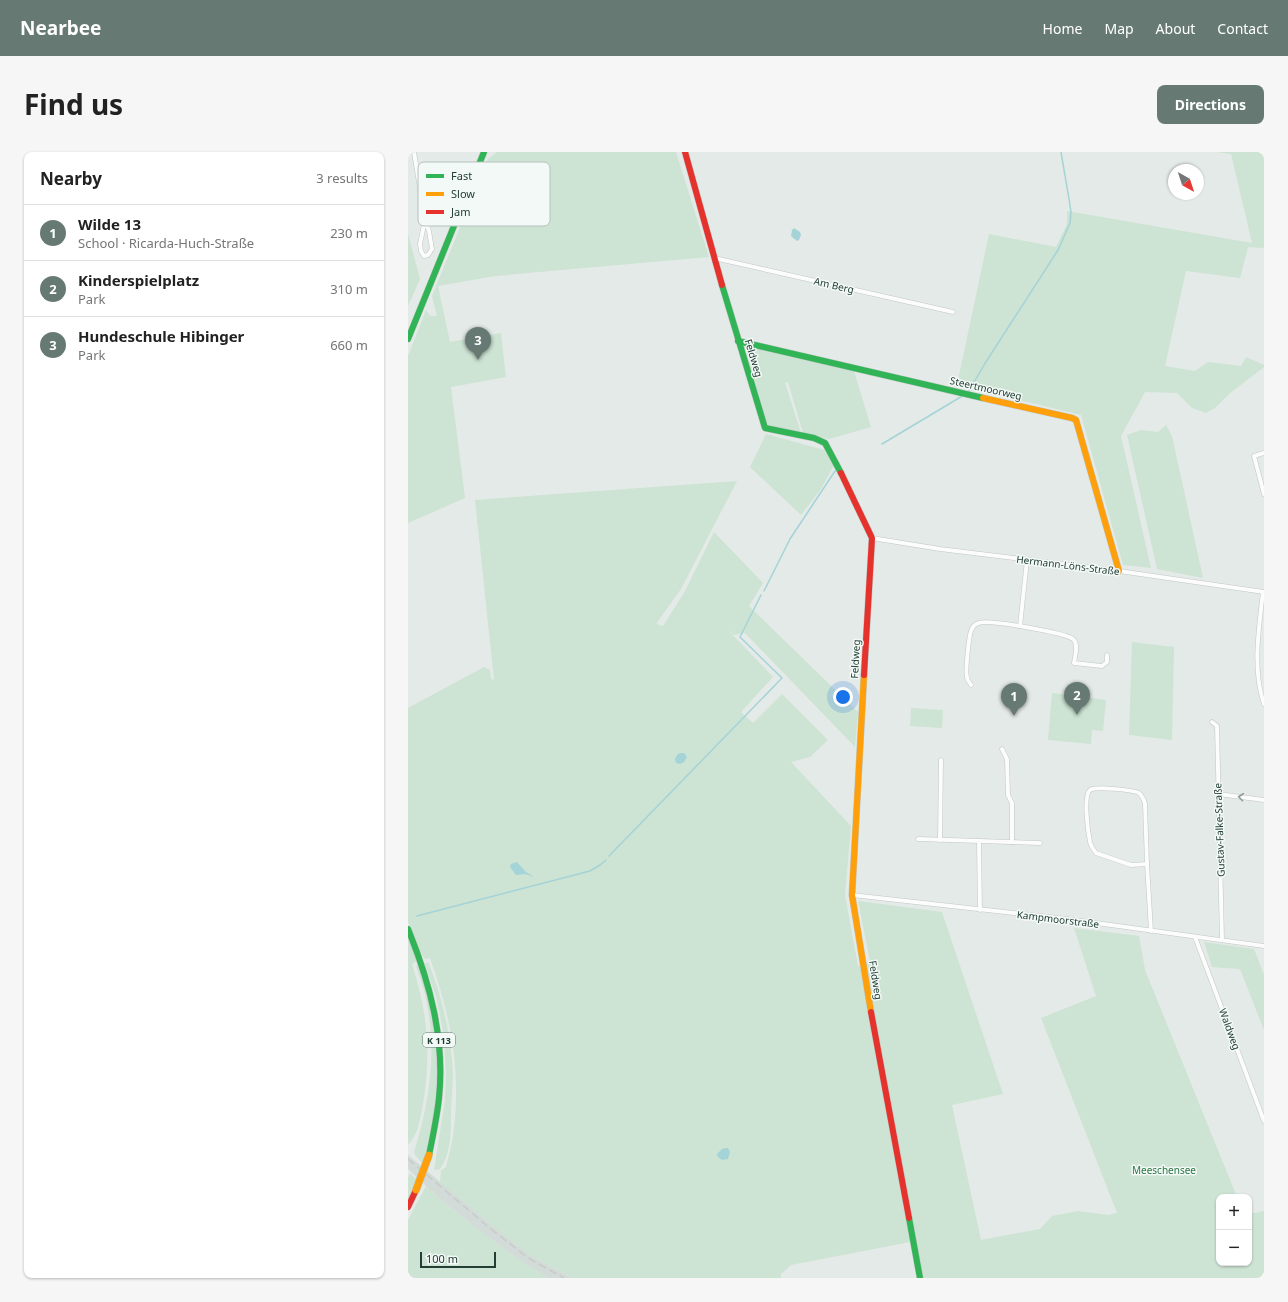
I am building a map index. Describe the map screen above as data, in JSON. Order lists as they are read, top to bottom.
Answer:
{
  "streets": {
    "street": [
      "Am Berg",
      "Feldweg",
      "Steertmoorweg",
      "Hermann-Löns-Straße",
      "Gustav-Falke-Straße",
      "Kampmoorstraße",
      "Waldweg",
      "K 113"
    ]
  },
  "crossings": [
    ["Am Berg", "Feldweg"],
    ["Feldweg", "Steertmoorweg"],
    ["Feldweg", "Hermann-Löns-Straße"],
    ["Feldweg", "Kampmoorstraße"],
    ["Steertmoorweg", "Hermann-Löns-Straße"],
    ["Gustav-Falke-Straße", "Kampmoorstraße"],
    ["Kampmoorstraße", "Waldweg"]
  ],
  "parks": ["Meeschensee"],
  "legend": ["Fast", "Slow", "Jam"],
  "scale_bar": "100 m",
  "north": "bottom right",
  "page": {
    "header": "Nearbee",
    "nav": [
      "Home",
      "Map",
      "About",
      "Contact"
    ],
    "title": "Find us",
    "buttons": "Directions",
    "heading": ["Nearby", "3 results"],
    "list": [
      {
        "mark": "1",
        "name": "Wilde 13",
        "note": "School · Ricarda-Huch-Straße",
        "value": "230 m"
      },
      {
        "mark": "2",
        "name": "Kinderspielplatz",
        "note": "Park",
        "value": "310 m"
      },
      {
        "mark": "3",
        "name": "Hundeschule Hibinger",
        "note": "Park",
        "value": "660 m"
      }
    ],
    "pins": ["3", "2", "1"],
    "map_buttons": ["+", "−"],
    "scale": "100 m"
  }
}
